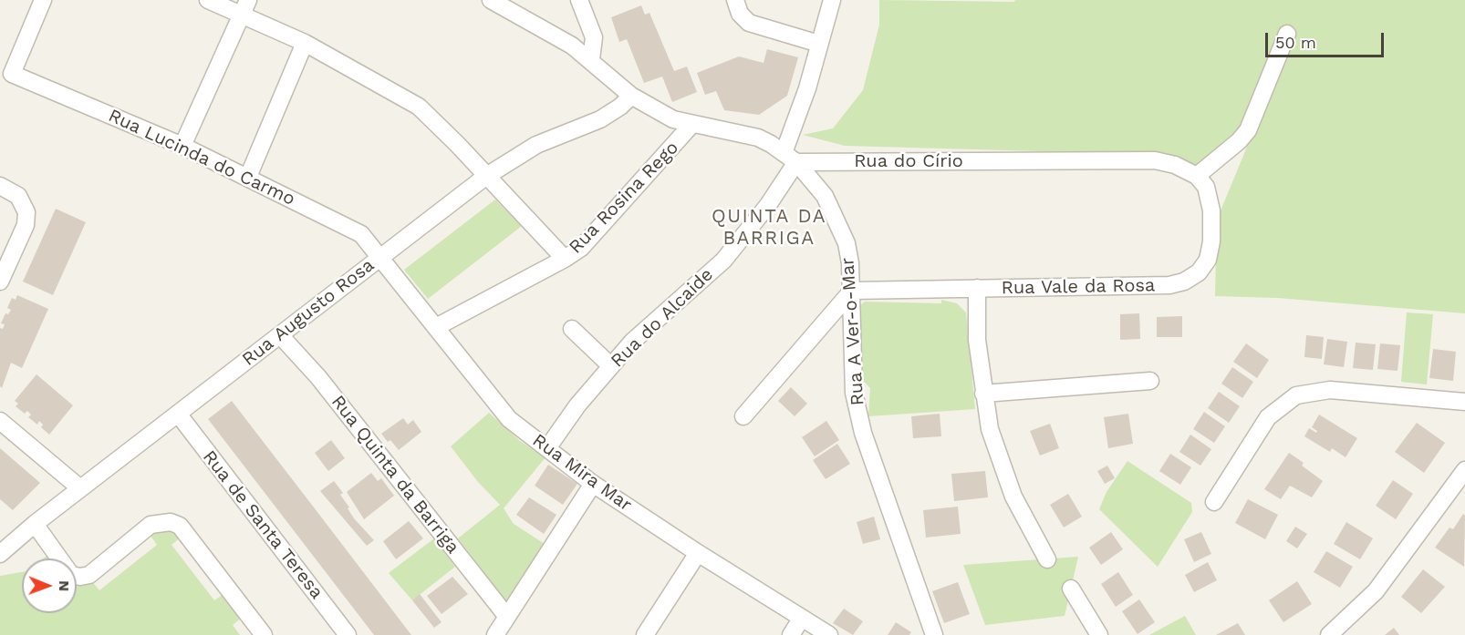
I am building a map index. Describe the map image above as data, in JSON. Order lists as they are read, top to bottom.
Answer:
{
  "streets": {
    "street": [
      "Rua Lucinda do Carmo",
      "Rua do Círio",
      "Rua Rosina Rego",
      "Rua Vale da Rosa",
      "Rua Augusto Rosa",
      "Rua do Alcaide",
      "Rua A Ver-o-Mar",
      "Rua Mira Mar",
      "Rua Quinta da Barriga",
      "Rua de Santa Teresa"
    ]
  },
  "crossings": [
    ["Rua Lucinda do Carmo", "Rua Augusto Rosa"],
    ["Rua Lucinda do Carmo", "Rua Mira Mar"],
    ["Rua do Círio", "Rua Vale da Rosa"],
    ["Rua do Círio", "Rua do Alcaide"],
    ["Rua do Círio", "Rua A Ver-o-Mar"],
    ["Rua Rosina Rego", "Rua Mira Mar"],
    ["Rua Vale da Rosa", "Rua A Ver-o-Mar"],
    ["Rua Augusto Rosa", "Rua Mira Mar"],
    ["Rua Augusto Rosa", "Rua Quinta da Barriga"],
    ["Rua Augusto Rosa", "Rua de Santa Teresa"],
    ["Rua do Alcaide", "Rua A Ver-o-Mar"],
    ["Rua do Alcaide", "Rua Mira Mar"]
  ],
  "districts": ["QUINTA DA BARRIGA"],
  "scale_bar": "50 m",
  "north": "right"
}
